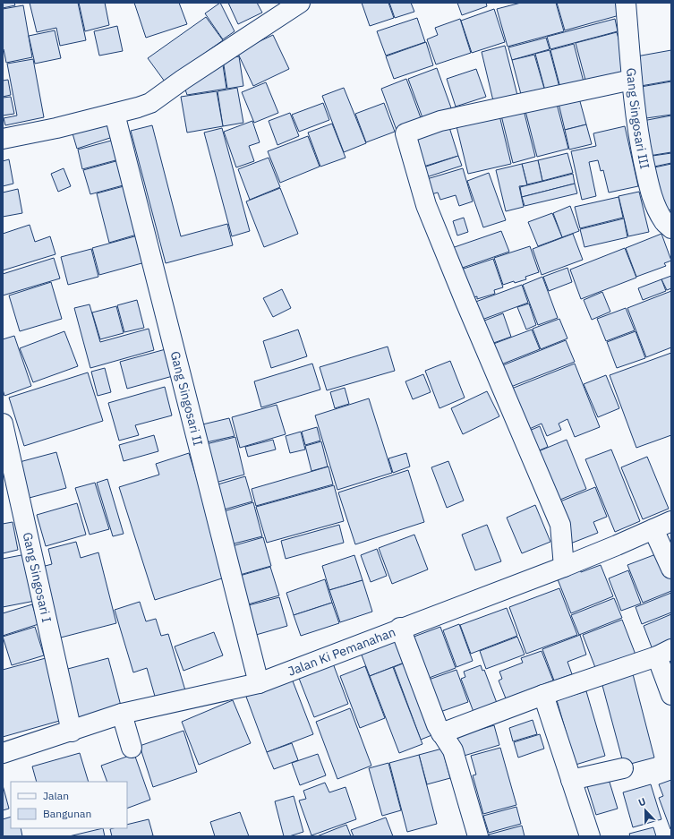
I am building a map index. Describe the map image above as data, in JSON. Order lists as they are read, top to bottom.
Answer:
{
  "streets": {
    "street": [
      "Gang Singosari III",
      "Gang Singosari II",
      "Gang Singosari I",
      "Jalan Ki Pemanahan"
    ]
  },
  "crossings": [
    ["Gang Singosari II", "Jalan Ki Pemanahan"],
    ["Gang Singosari I", "Jalan Ki Pemanahan"]
  ],
  "legend": ["Jalan", "Bangunan"],
  "north": "top"
}
